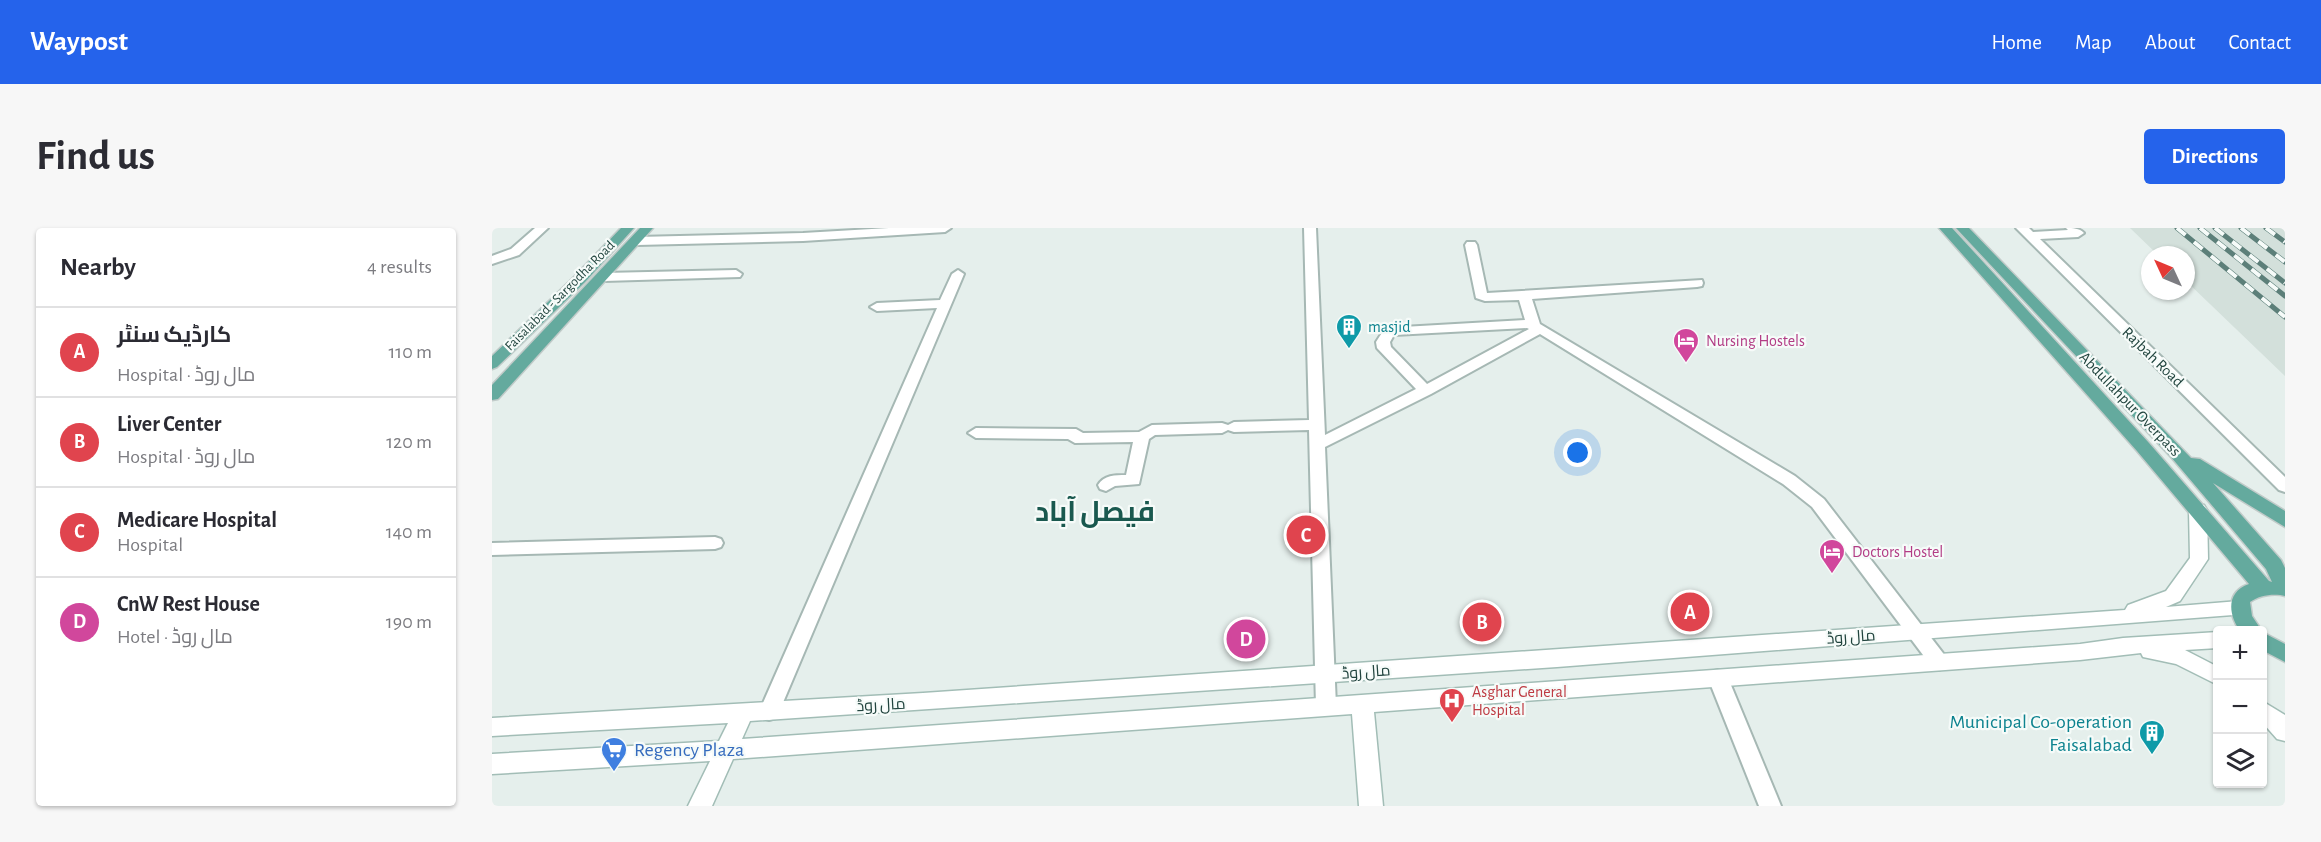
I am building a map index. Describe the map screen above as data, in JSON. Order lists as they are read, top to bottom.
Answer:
{
  "streets": {
    "main road": ["Faisalabad - Sargodha Road", "Abdullahpur Overpass", "مال روڈ"],
    "street": ["Rajbah Road"]
  },
  "districts": ["فیصل آباد"],
  "places": {
    "building": ["masjid", "Municipal Co-operation Faisalabad"],
    "hotel": ["Nursing Hostels", "Doctors Hostel"],
    "hospital": ["Asghar General Hospital"],
    "supermarket": ["Regency Plaza"]
  },
  "north": "top left",
  "page": {
    "header": "Waypost",
    "nav": [
      "Home",
      "Map",
      "About",
      "Contact"
    ],
    "buttons": "Directions",
    "title": "Find us",
    "heading": ["Nearby", "4 results"],
    "list": [
      {
        "mark": "A",
        "name": "کارڈیک سنٹر",
        "note": "Hospital · مال روڈ",
        "value": "110 m"
      },
      {
        "mark": "B",
        "name": "Liver Center",
        "note": "Hospital · مال روڈ",
        "value": "120 m"
      },
      {
        "mark": "C",
        "name": "Medicare Hospital",
        "note": "Hospital",
        "value": "140 m"
      },
      {
        "mark": "D",
        "name": "CnW Rest House",
        "note": "Hotel · مال روڈ",
        "value": "190 m"
      }
    ],
    "pins": [
      "C",
      "A",
      "B",
      "D"
    ],
    "map_buttons": ["+", "−"]
  }
}
